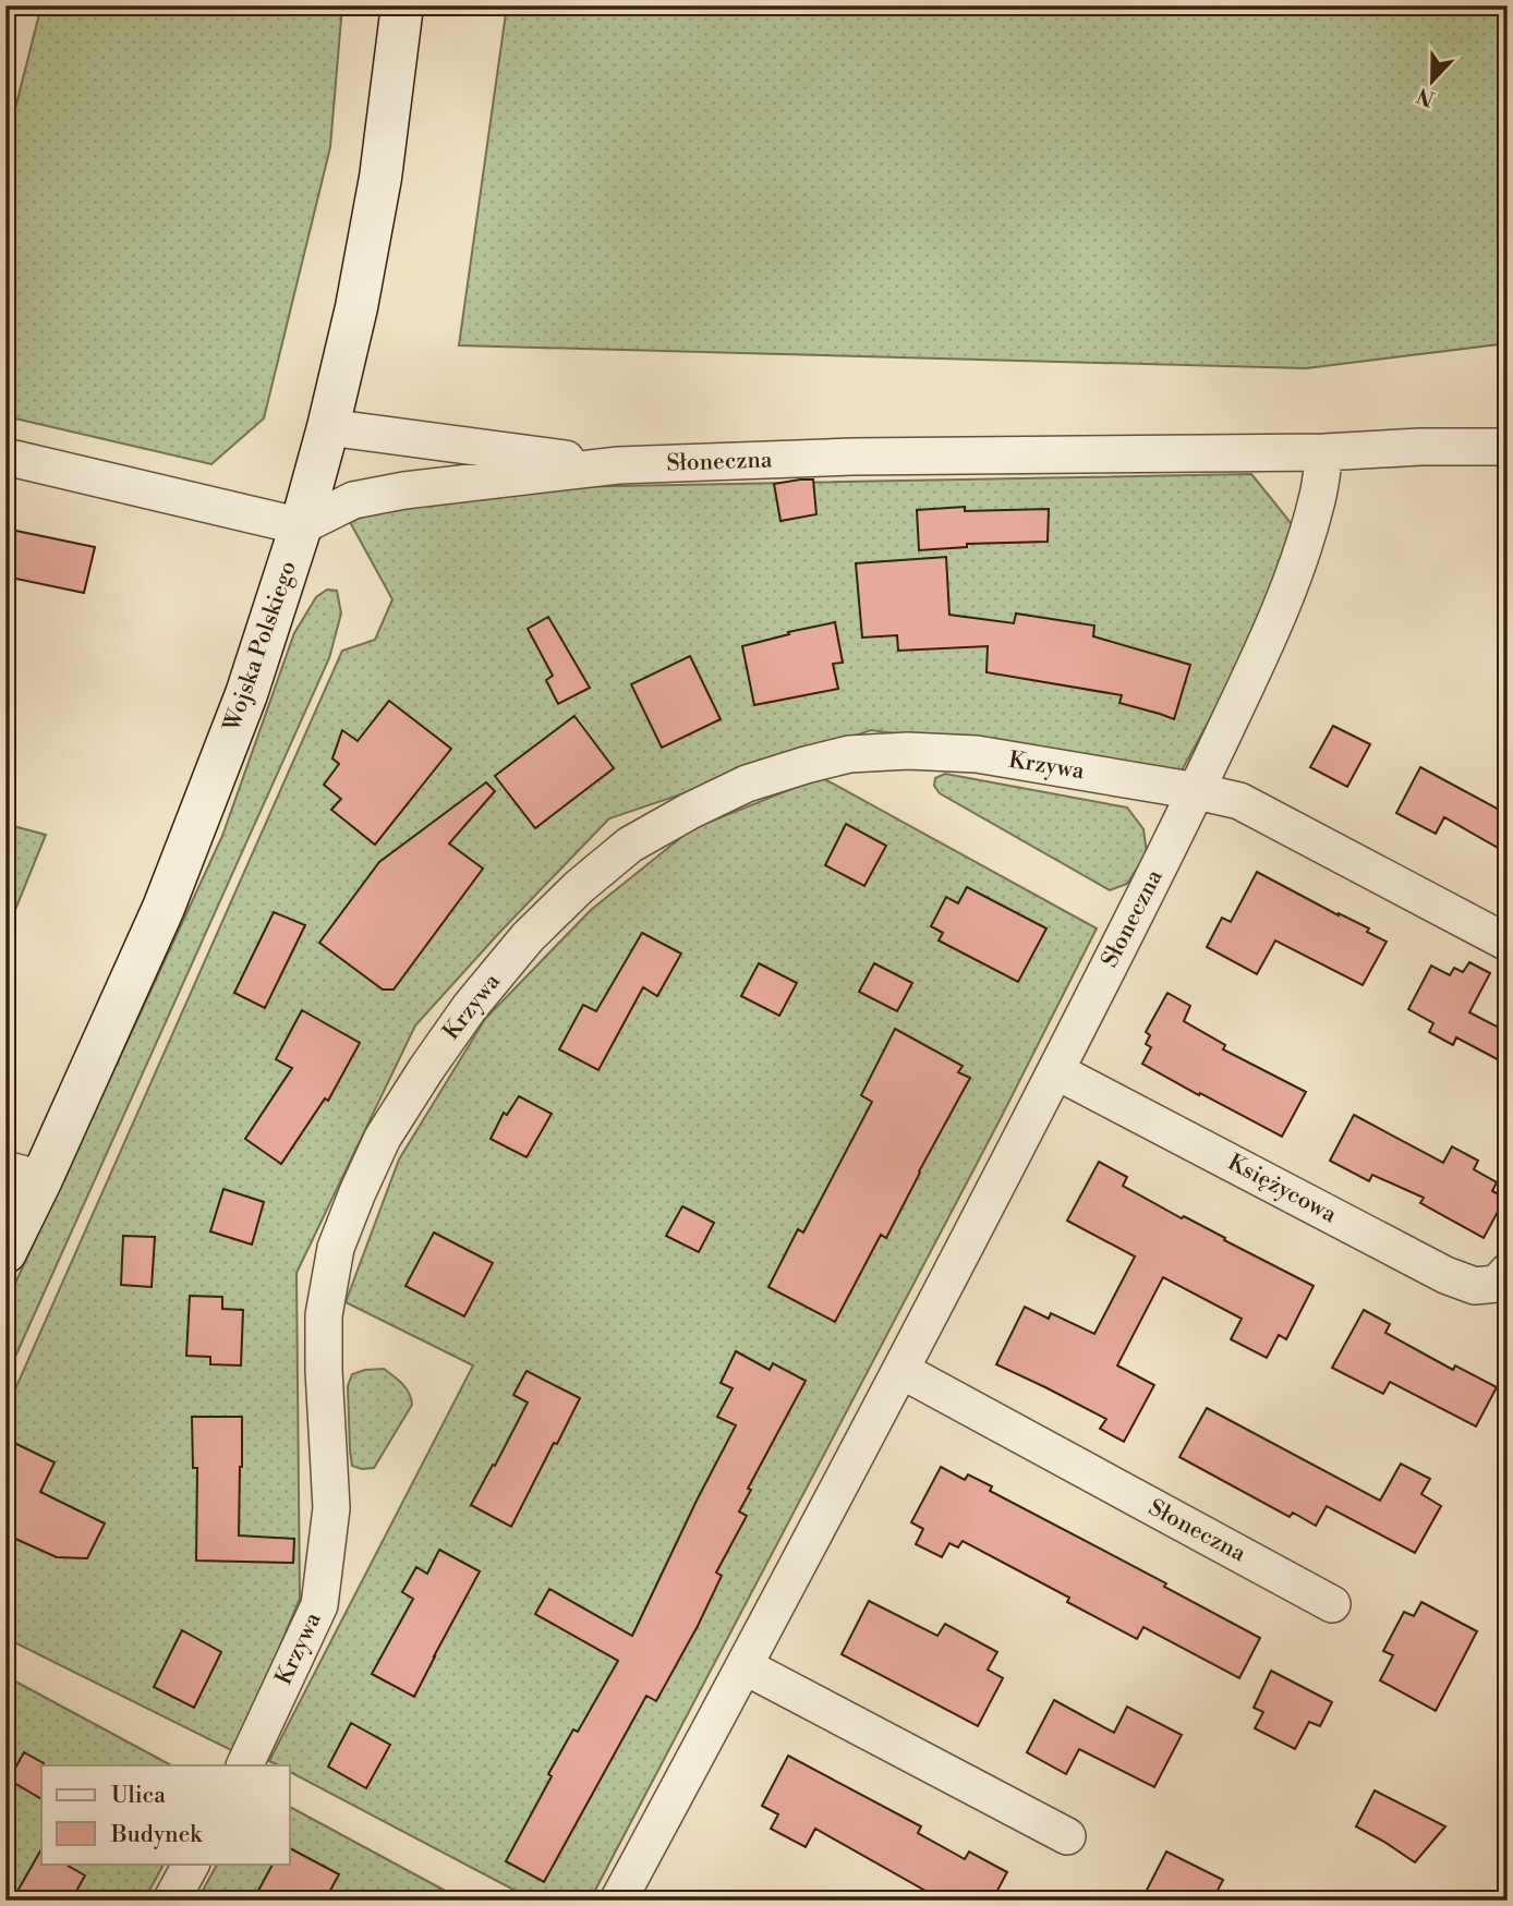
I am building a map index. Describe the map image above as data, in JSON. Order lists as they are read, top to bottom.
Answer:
{
  "streets": {
    "street": [
      "Słoneczna",
      "Wojska Polskiego",
      "Krzywa",
      "Księżycowa"
    ]
  },
  "crossings": [
    ["Słoneczna", "Wojska Polskiego"],
    ["Słoneczna", "Krzywa"],
    ["Słoneczna", "Księżycowa"]
  ],
  "legend": ["Ulica", "Budynek"],
  "north": "bottom"
}
